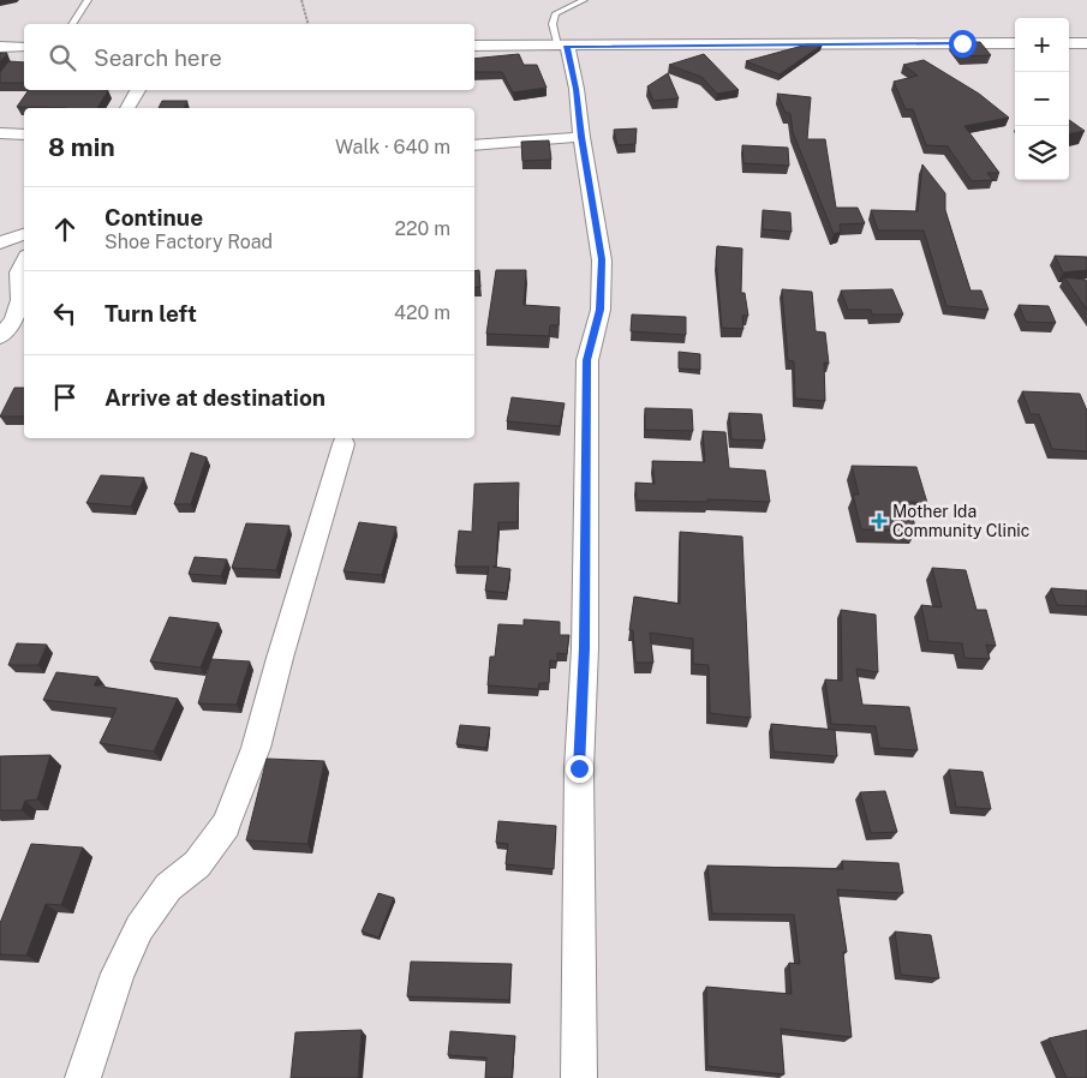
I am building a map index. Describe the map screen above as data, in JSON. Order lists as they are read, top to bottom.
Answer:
{
  "places": {
    "health": ["Mother Ida Community Clinic"]
  },
  "page": {
    "map_buttons": ["+", "−"],
    "search": "Search here",
    "heading": ["8 min", "Walk · 640 m"],
    "list": [
      ["Continue", "Shoe Factory Road", "220 m"],
      ["Turn left", "420 m"],
      "Arrive at destination"
    ]
  }
}
